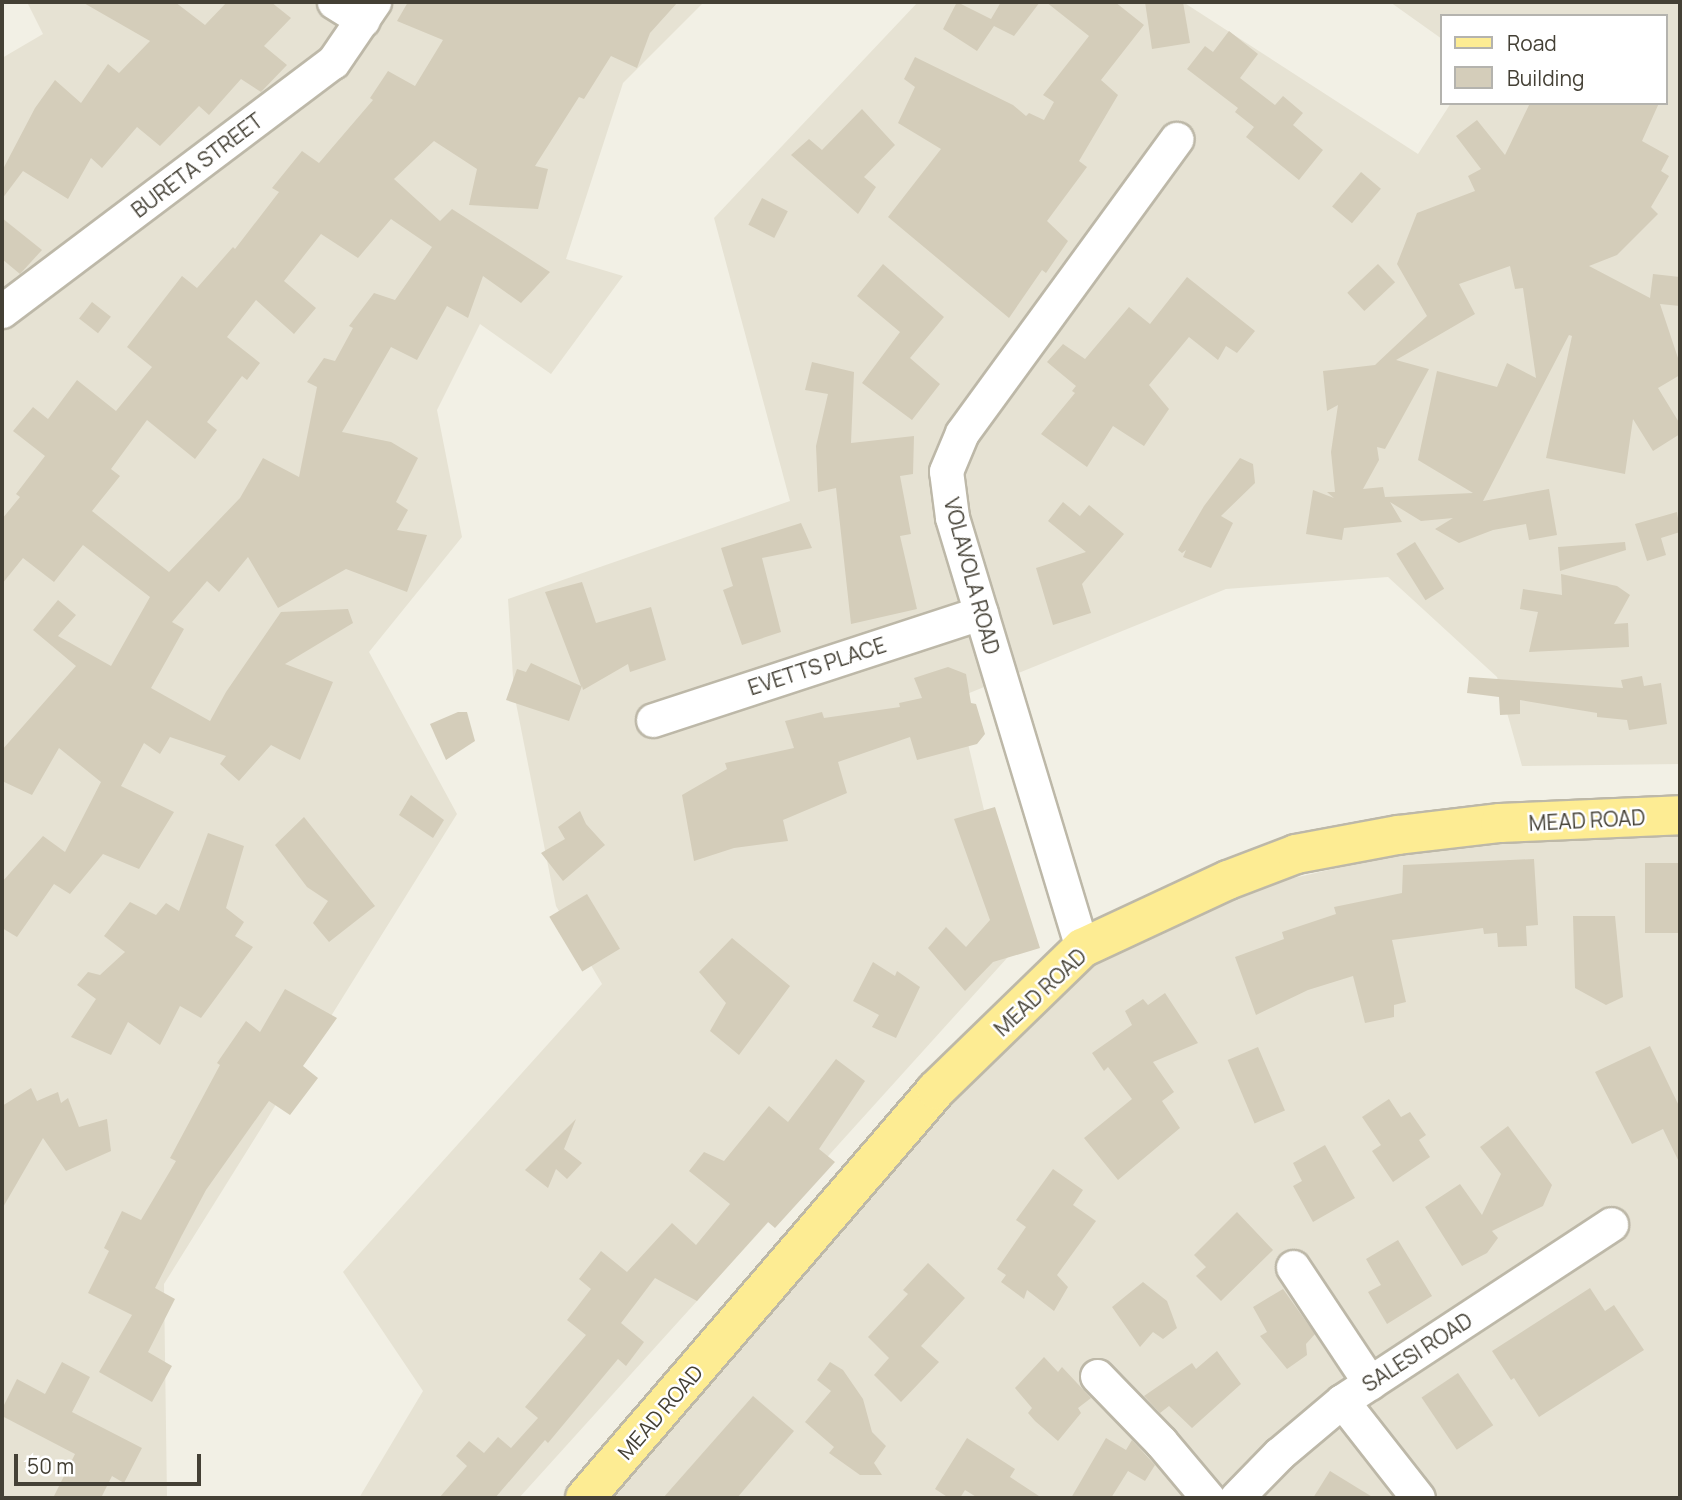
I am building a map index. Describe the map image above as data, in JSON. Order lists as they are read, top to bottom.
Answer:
{
  "streets": {
    "main road": ["MEAD ROAD"],
    "street": [
      "BURETA STREET",
      "VOLAVOLA ROAD",
      "EVETTS PLACE",
      "SALESI ROAD"
    ]
  },
  "crossings": [
    ["VOLAVOLA ROAD", "EVETTS PLACE"],
    ["VOLAVOLA ROAD", "MEAD ROAD"]
  ],
  "legend": ["Road", "Building"],
  "scale_bar": "50 m"
}
